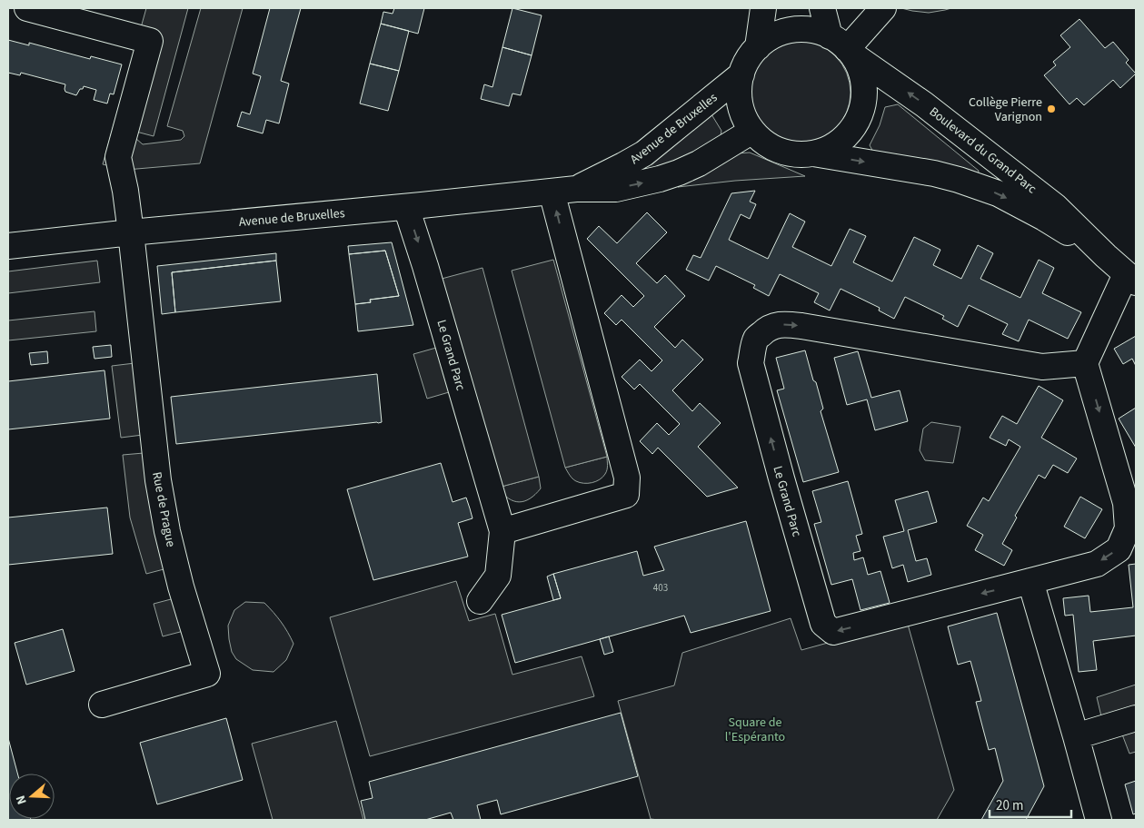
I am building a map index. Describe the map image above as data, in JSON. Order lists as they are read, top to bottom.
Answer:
{
  "streets": {
    "street": [
      "Avenue de Bruxelles",
      "Boulevard du Grand Parc",
      "Le Grand Parc",
      "Rue de Prague"
    ]
  },
  "crossings": [
    ["Avenue de Bruxelles", "Boulevard du Grand Parc"],
    ["Avenue de Bruxelles", "Le Grand Parc"],
    ["Avenue de Bruxelles", "Rue de Prague"]
  ],
  "parks": ["Square de l'Espéranto"],
  "places": ["Collège Pierre Varignon"],
  "house_numbers": ["403"],
  "scale_bar": "20 m",
  "north": "left"
}
